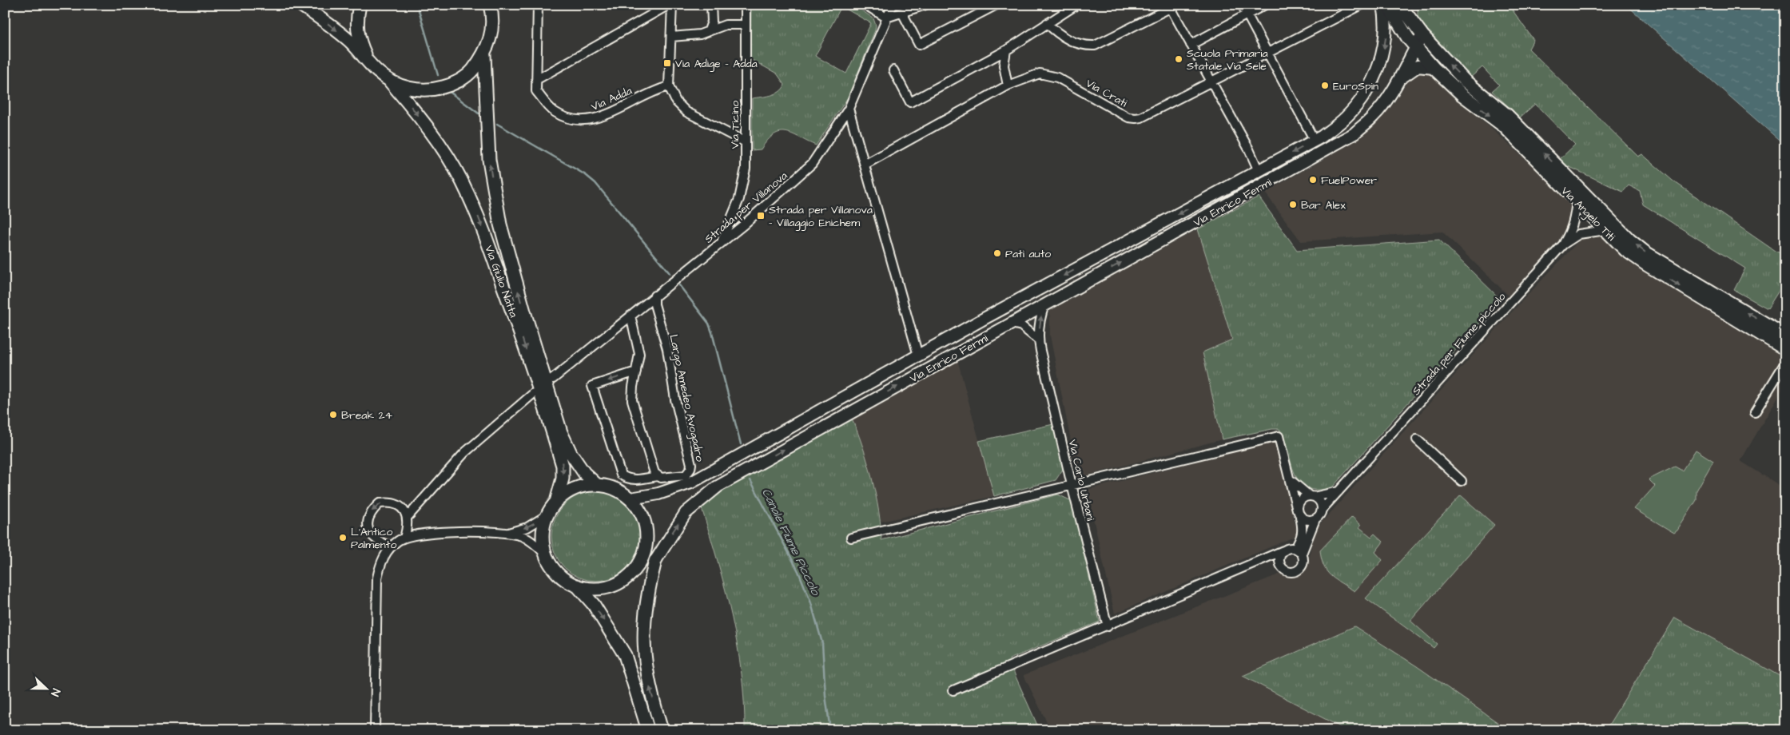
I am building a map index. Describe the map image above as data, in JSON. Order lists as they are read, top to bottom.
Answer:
{
  "streets": {
    "main road": ["Via Enrico Fermi", "Via Angelo Titi", "Via Giulio Natta"],
    "street": [
      "Via Crati",
      "Via Adda",
      "Via Ticino",
      "Strada per Villanova",
      "Strada per Fiume piccolo",
      "Largo Amedeo Avogadro",
      "Via Carlo Urbani"
    ]
  },
  "crossings": [
    ["Via Crati", "Via Enrico Fermi"],
    ["Via Ticino", "Strada per Villanova"],
    ["Via Enrico Fermi", "Strada per Villanova"],
    ["Via Enrico Fermi", "Via Angelo Titi"],
    ["Via Enrico Fermi", "Via Giulio Natta"],
    ["Via Enrico Fermi", "Via Carlo Urbani"],
    ["Strada per Villanova", "Largo Amedeo Avogadro"],
    ["Via Angelo Titi", "Strada per Fiume piccolo"]
  ],
  "water": ["Canale Fiume Piccolo"],
  "places": {
    "other": [
      "Scuola Primaria Statale Via Sele",
      "EuroSpin",
      "FuelPower",
      "Bar Alex",
      "Patì auto",
      "Break 24",
      "L'Antico Palmento"
    ],
    "transit": ["Via Adige - Adda", "Strada per Villanova - Villaggio Enichem"]
  },
  "north": "right"
}
